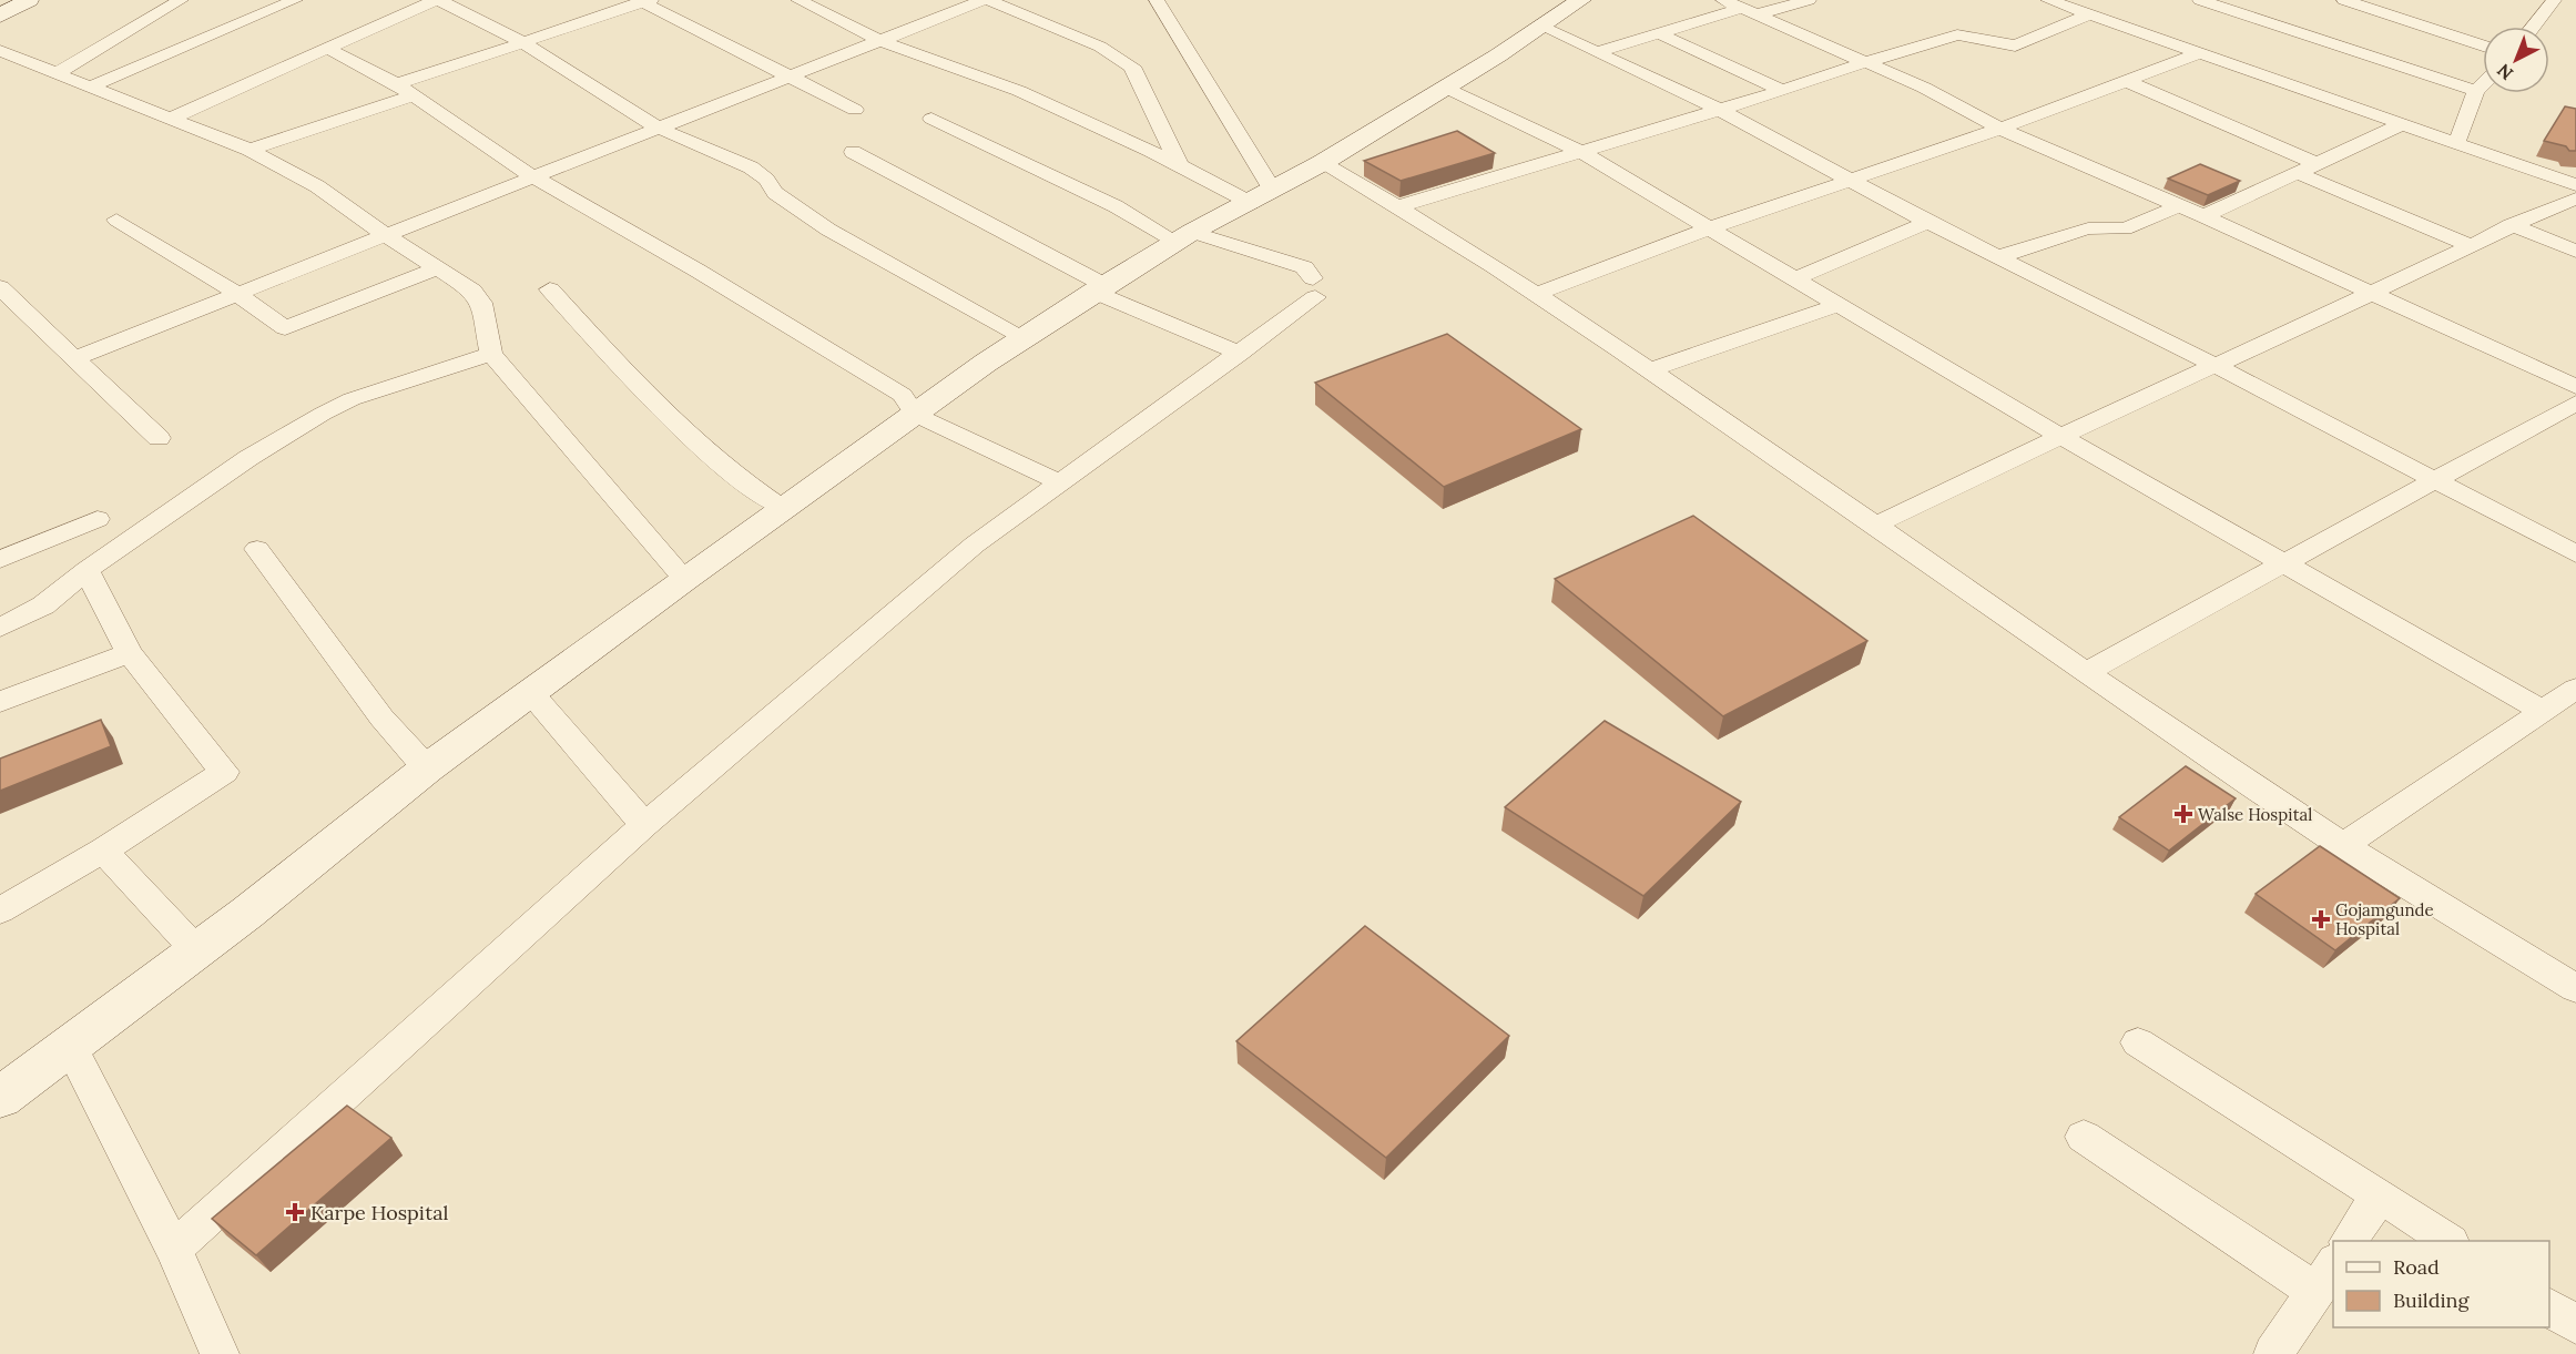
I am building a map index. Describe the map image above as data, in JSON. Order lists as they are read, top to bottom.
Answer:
{
  "places": {
    "health": ["Walse Hospital", "Gojamgunde Hospital", "Karpe Hospital"]
  },
  "legend": ["Road", "Building"],
  "north": "bottom left"
}
